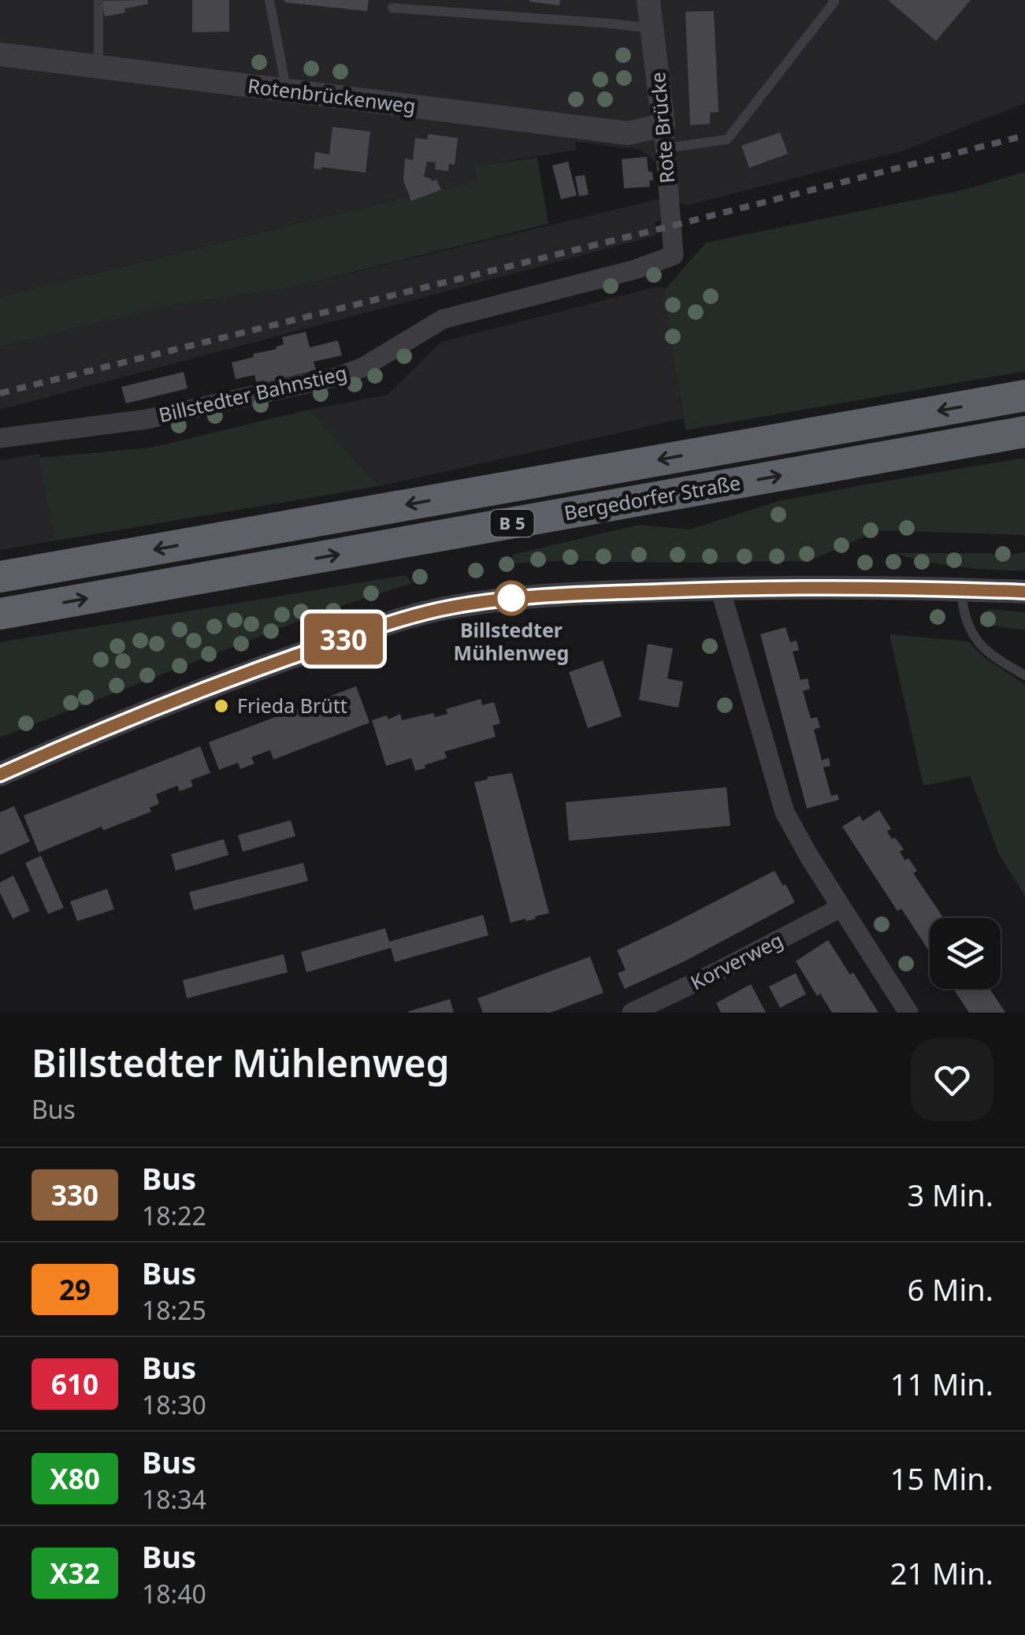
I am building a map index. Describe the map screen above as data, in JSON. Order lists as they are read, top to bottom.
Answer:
{
  "streets": {
    "highway": ["Bergedorfer Straße", "B 5"],
    "street": [
      "Rotenbrückenweg",
      "Rote Brücke",
      "Billstedter Bahnstieg",
      "Korverweg"
    ]
  },
  "crossings": [
    ["Rotenbrückenweg", "Rote Brücke"],
    ["Rote Brücke", "Billstedter Bahnstieg"]
  ],
  "places": ["Billstedter Mühlenweg", "Frieda Brütt"],
  "lines": ["bus line 330"],
  "page": {
    "on_map": "330",
    "heading": ["Billstedter Mühlenweg", "Bus"],
    "list": [
      {
        "mark": "330",
        "name": "Bus",
        "note": "18:22",
        "value": "3 Min."
      },
      {
        "mark": "29",
        "name": "Bus",
        "note": "18:25",
        "value": "6 Min."
      },
      {
        "mark": "610",
        "name": "Bus",
        "note": "18:30",
        "value": "11 Min."
      },
      {
        "mark": "X80",
        "name": "Bus",
        "note": "18:34",
        "value": "15 Min."
      },
      {
        "mark": "X32",
        "name": "Bus",
        "note": "18:40",
        "value": "21 Min."
      }
    ]
  }
}
